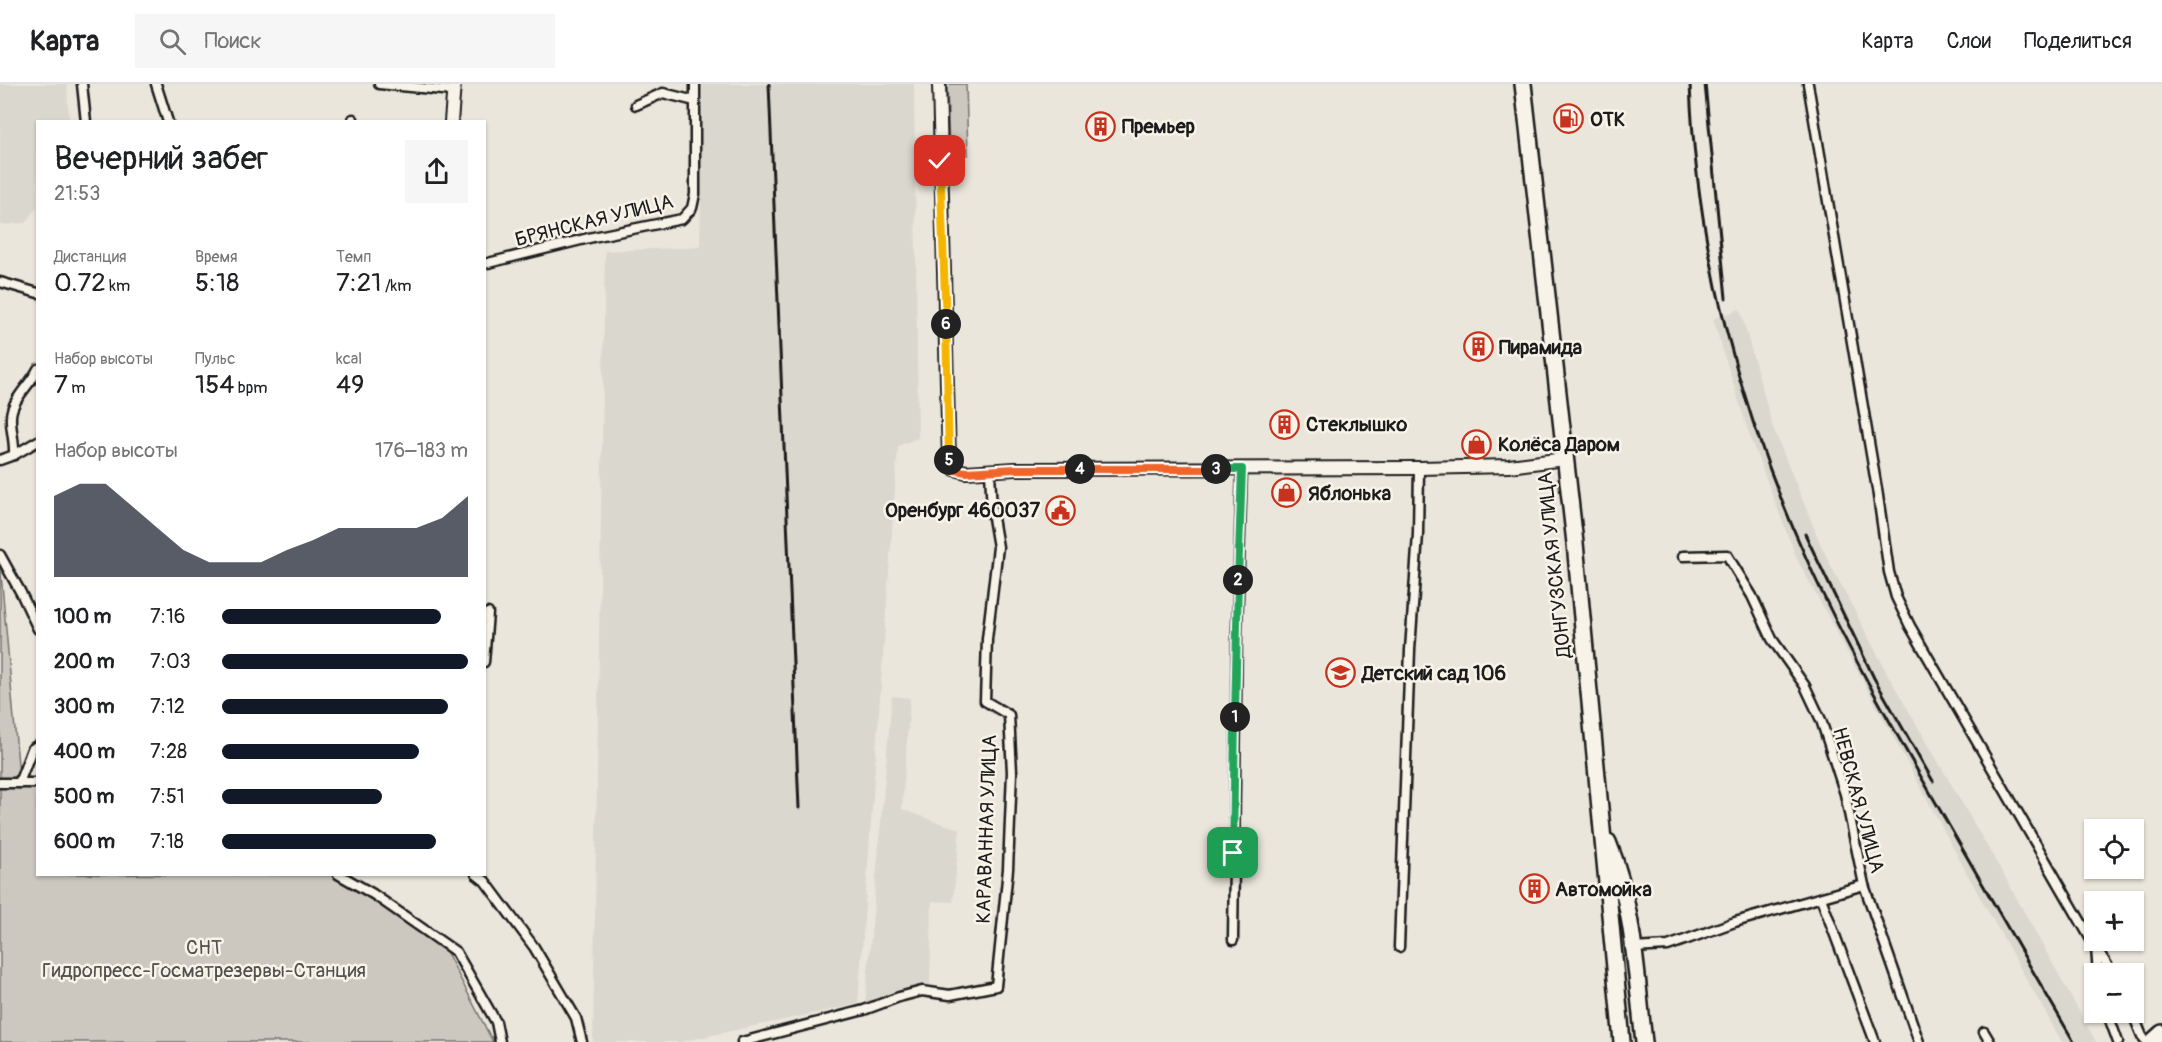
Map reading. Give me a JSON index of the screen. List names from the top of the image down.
{
  "streets": {
    "highway": ["ДОНГУЗСКАЯ УЛИЦА"],
    "street": ["БРЯНСКАЯ УЛИЦА", "НЕВСКАЯ УЛИЦА", "КАРАВАННАЯ УЛИЦА"]
  },
  "parks": ["СНТ Гидропресс-Госматрезервы-Станция"],
  "places": {
    "fuel station": ["ОТК"],
    "building": [
      "Премьер",
      "Пирамида",
      "Стеклышко",
      "Автомойка"
    ],
    "shop": ["Колёса Даром", "Яблонька"],
    "public building": ["Оренбург 460037"],
    "school or university": ["Детский сад 106"]
  },
  "page": {
    "header": "Карта",
    "search": "Поиск",
    "nav": ["Карта", "Слои", "Поделиться"],
    "heading": ["Вечерний забег", "21:53"],
    "stats": [
      ["Дистанция", "0.72 km"],
      ["Время", "5:18"],
      ["Темп", "7:21 /km"],
      ["Набор высоты", "7 m"],
      ["Пульс", "154 bpm"],
      ["kcal", "49"]
    ],
    "pins": [
      "6",
      "5",
      "3",
      "4",
      "2",
      "1"
    ],
    "chart": ["Набор высоты", "176–183 m"],
    "list": [
      {
        "name": "100 m",
        "note": "7:16"
      },
      {
        "name": "200 m",
        "note": "7:03"
      },
      {
        "name": "300 m",
        "note": "7:12"
      },
      {
        "name": "400 m",
        "note": "7:28"
      },
      {
        "name": "500 m",
        "note": "7:51"
      },
      {
        "name": "600 m",
        "note": "7:18"
      }
    ],
    "map_buttons": ["+", "−"]
  }
}
